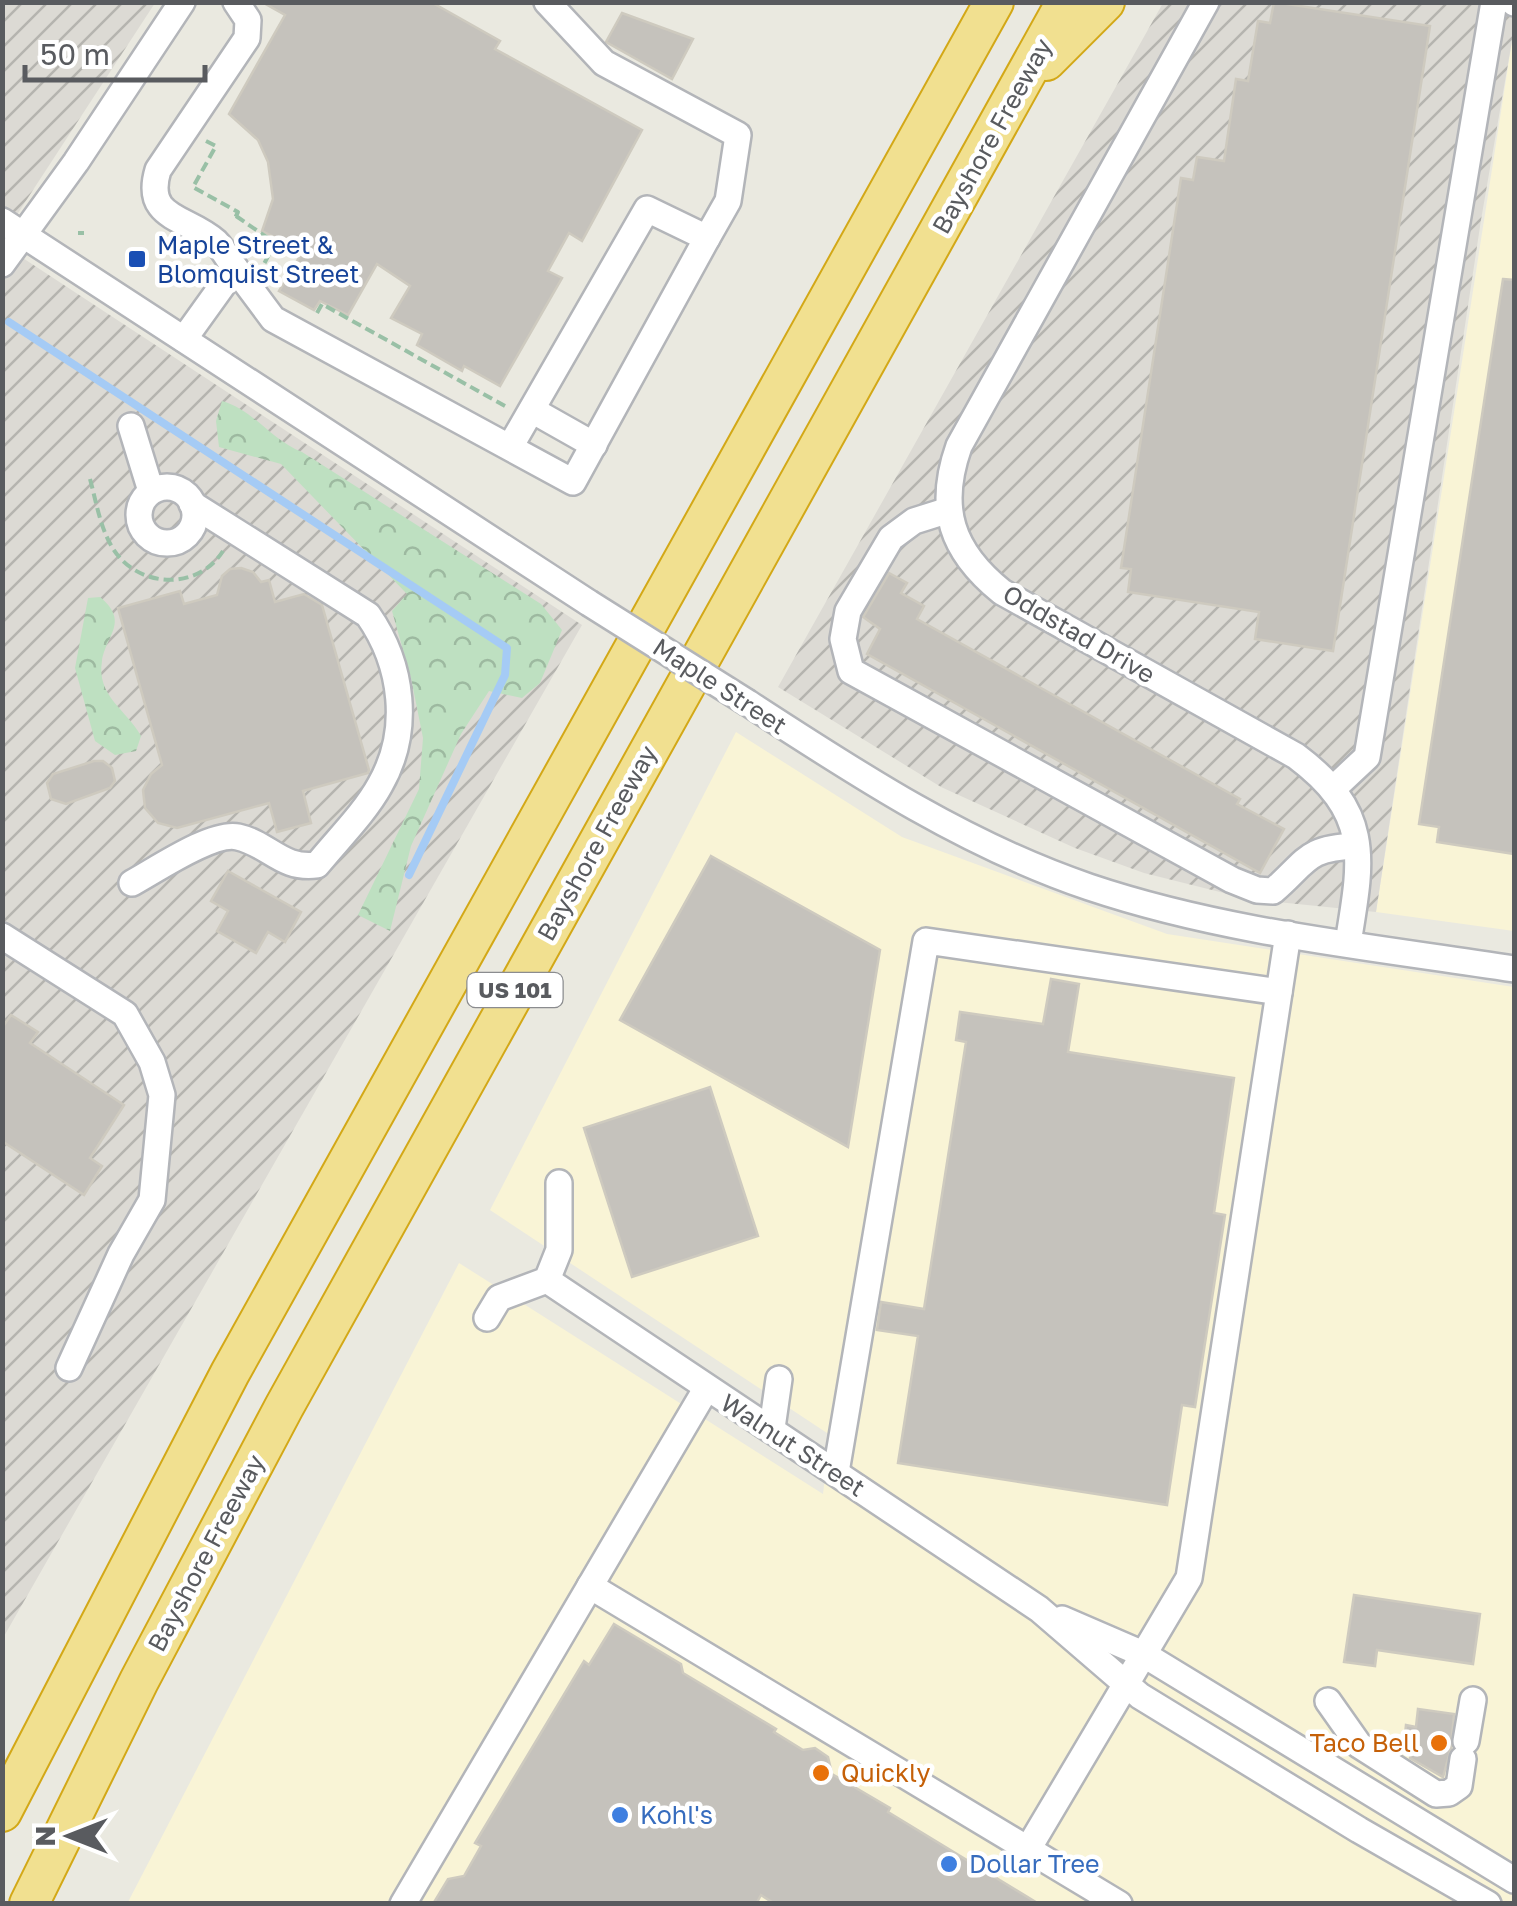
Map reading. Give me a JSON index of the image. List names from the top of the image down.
{
  "streets": {
    "highway": ["Bayshore Freeway", "US 101"],
    "street": ["Oddstad Drive", "Maple Street", "Walnut Street"]
  },
  "crossings": [
    ["Oddstad Drive", "Maple Street"]
  ],
  "places": {
    "transit": ["Maple Street & Blomquist Street"],
    "other": [
      "Taco Bell",
      "Quickly",
      "Kohl's",
      "Dollar Tree"
    ]
  },
  "scale_bar": "50 m",
  "north": "left"
}
